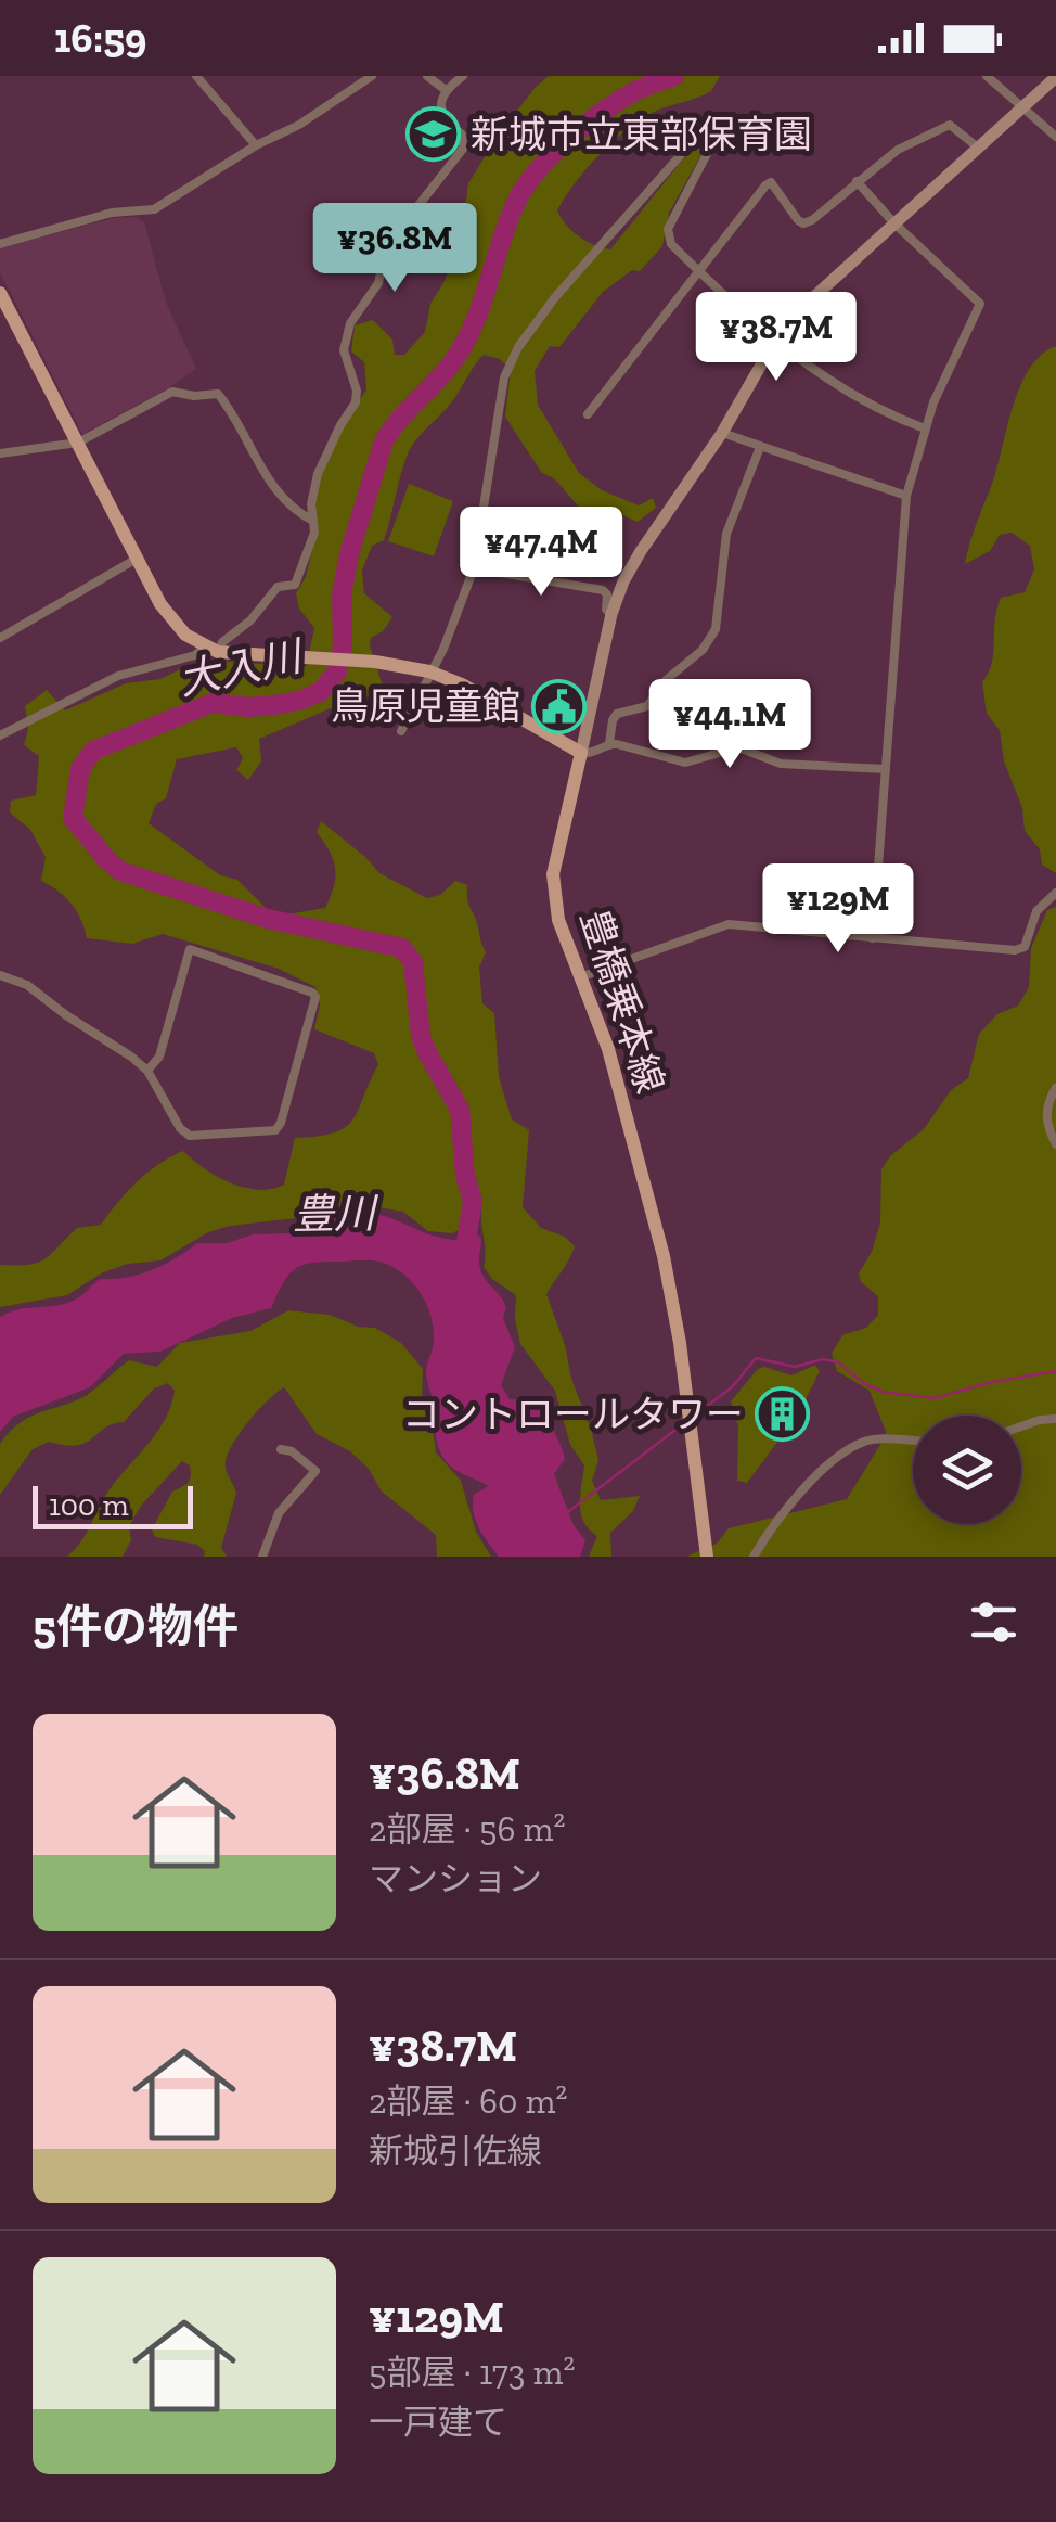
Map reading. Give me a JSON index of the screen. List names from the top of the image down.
{
  "streets": {
    "main road": ["豊橋乗本線"]
  },
  "water": ["大入川", "豊川"],
  "places": {
    "school or university": ["新城市立東部保育園"],
    "public building": ["鳥原児童館"],
    "building": ["コントロールタワー"]
  },
  "scale_bar": "100 m",
  "page": {
    "status": "16:59",
    "price": [
      "¥36.8M",
      "¥38.7M",
      "¥47.4M",
      "¥44.1M",
      "¥129M"
    ],
    "scale": "100 m",
    "heading": "5件の物件",
    "list": [
      {
        "name": "¥36.8M",
        "note": "2部屋 · 56 m² · マンション"
      },
      {
        "name": "¥38.7M",
        "note": "2部屋 · 60 m² · 新城引佐線"
      },
      {
        "name": "¥129M",
        "note": "5部屋 · 173 m² · 一戸建て"
      }
    ]
  }
}
